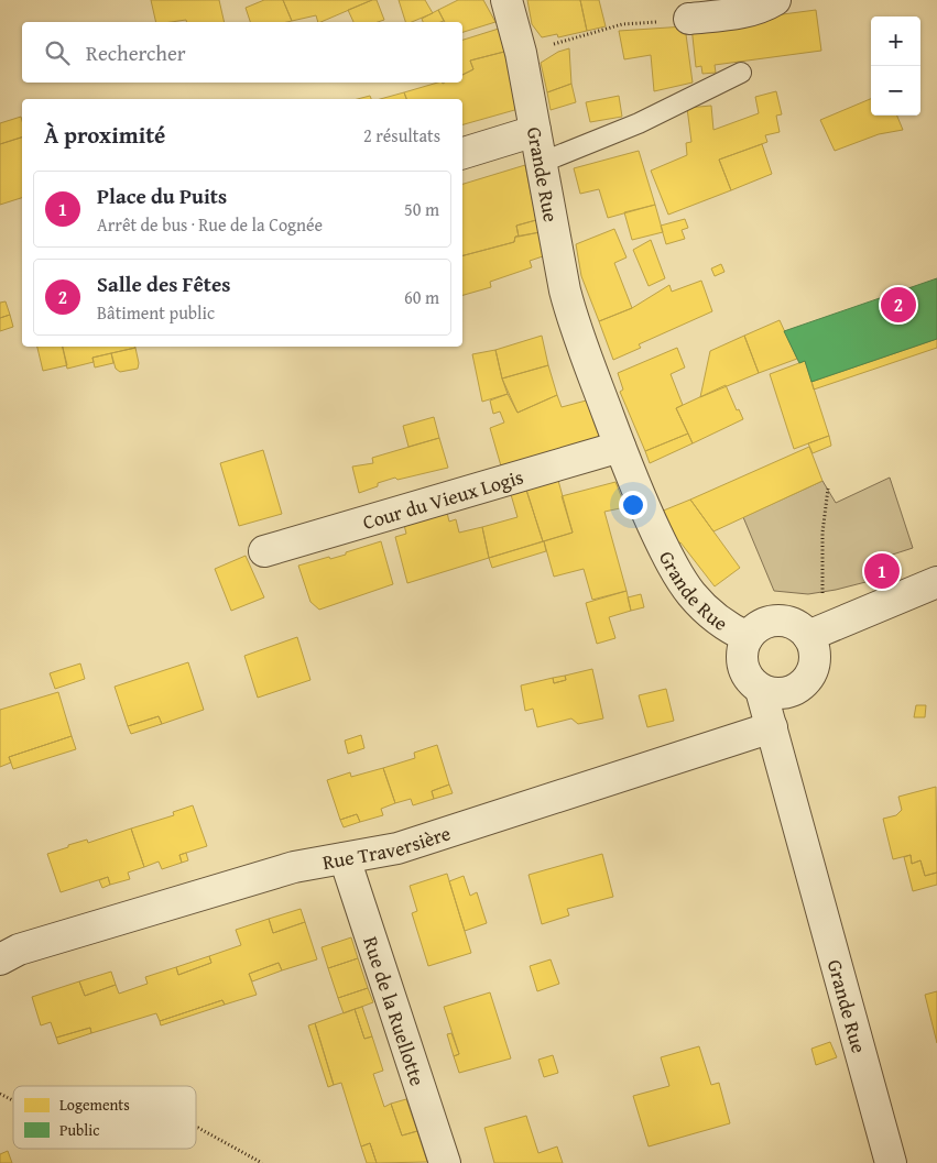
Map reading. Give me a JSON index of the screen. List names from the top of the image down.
{
  "streets": {
    "street": [
      "Grande Rue",
      "Cour du Vieux Logis",
      "Rue Traversière",
      "Rue de la Ruellotte"
    ]
  },
  "crossings": [
    ["Grande Rue", "Cour du Vieux Logis"],
    ["Grande Rue", "Rue Traversière"],
    ["Rue Traversière", "Rue de la Ruellotte"]
  ],
  "legend": ["Logements", "Public"],
  "page": {
    "map_buttons": ["+", "−"],
    "search": "Rechercher",
    "heading": ["À proximité", "2 résultats"],
    "list": [
      {
        "mark": "1",
        "name": "Place du Puits",
        "note": "Arrêt de bus · Rue de la Cognée",
        "value": "50 m"
      },
      {
        "mark": "2",
        "name": "Salle des Fêtes",
        "note": "Bâtiment public",
        "value": "60 m"
      }
    ],
    "pins": ["2", "1"]
  }
}
